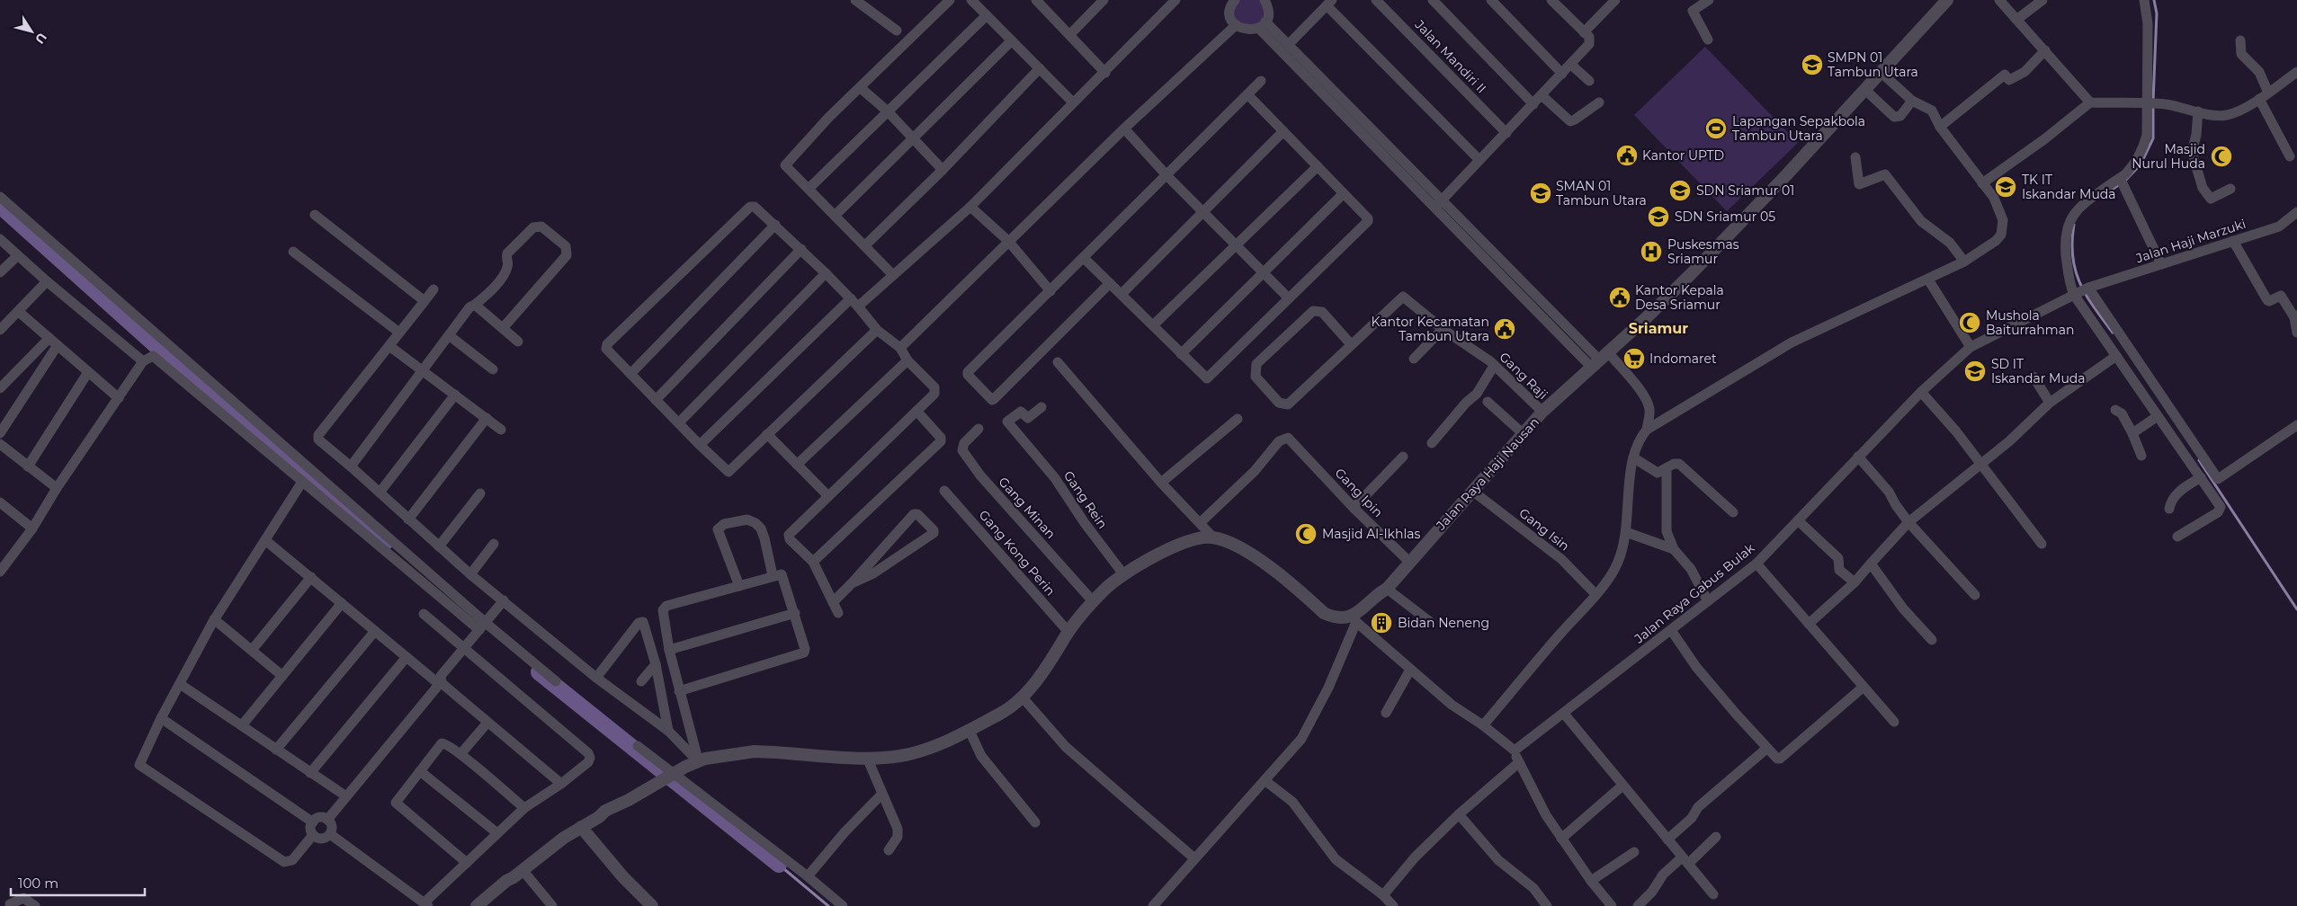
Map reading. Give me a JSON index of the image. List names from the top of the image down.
{
  "streets": {
    "street": [
      "Jalan Mandiri II",
      "Jalan Haji Marzuki",
      "Gang Raji",
      "Jalan Raya Haji Nausan",
      "Gang Ipin",
      "Gang Rein",
      "Gang Minan",
      "Gang Isin",
      "Gang Kong Perin",
      "Jalan Raya Gabus Bulak"
    ]
  },
  "crossings": [
    ["Jalan Haji Marzuki", "Jalan Raya Gabus Bulak"],
    ["Gang Raji", "Jalan Raya Haji Nausan"],
    ["Jalan Raya Haji Nausan", "Gang Ipin"],
    ["Jalan Raya Haji Nausan", "Gang Isin"]
  ],
  "districts": ["Sriamur"],
  "places": {
    "school or university": [
      "SMPN 01 Tambun Utara",
      "TK IT Iskandar Muda",
      "SDN Sriamur 01",
      "SMAN 01 Tambun Utara",
      "SDN Sriamur 05",
      "SD IT Iskandar Muda"
    ],
    "sports": ["Lapangan Sepakbola Tambun Utara"],
    "public building": ["Kantor UPTD", "Kantor Kepala Desa Sriamur", "Kantor Kecamatan Tambun Utara"],
    "mosque": ["Masjid Nurul Huda", "Mushola Baiturrahman", "Masjid Al-Ikhlas"],
    "hospital": ["Puskesmas Sriamur"],
    "supermarket": ["Indomaret"],
    "building": ["Bidan Neneng"]
  },
  "scale_bar": "100 m",
  "north": "bottom right"
}
